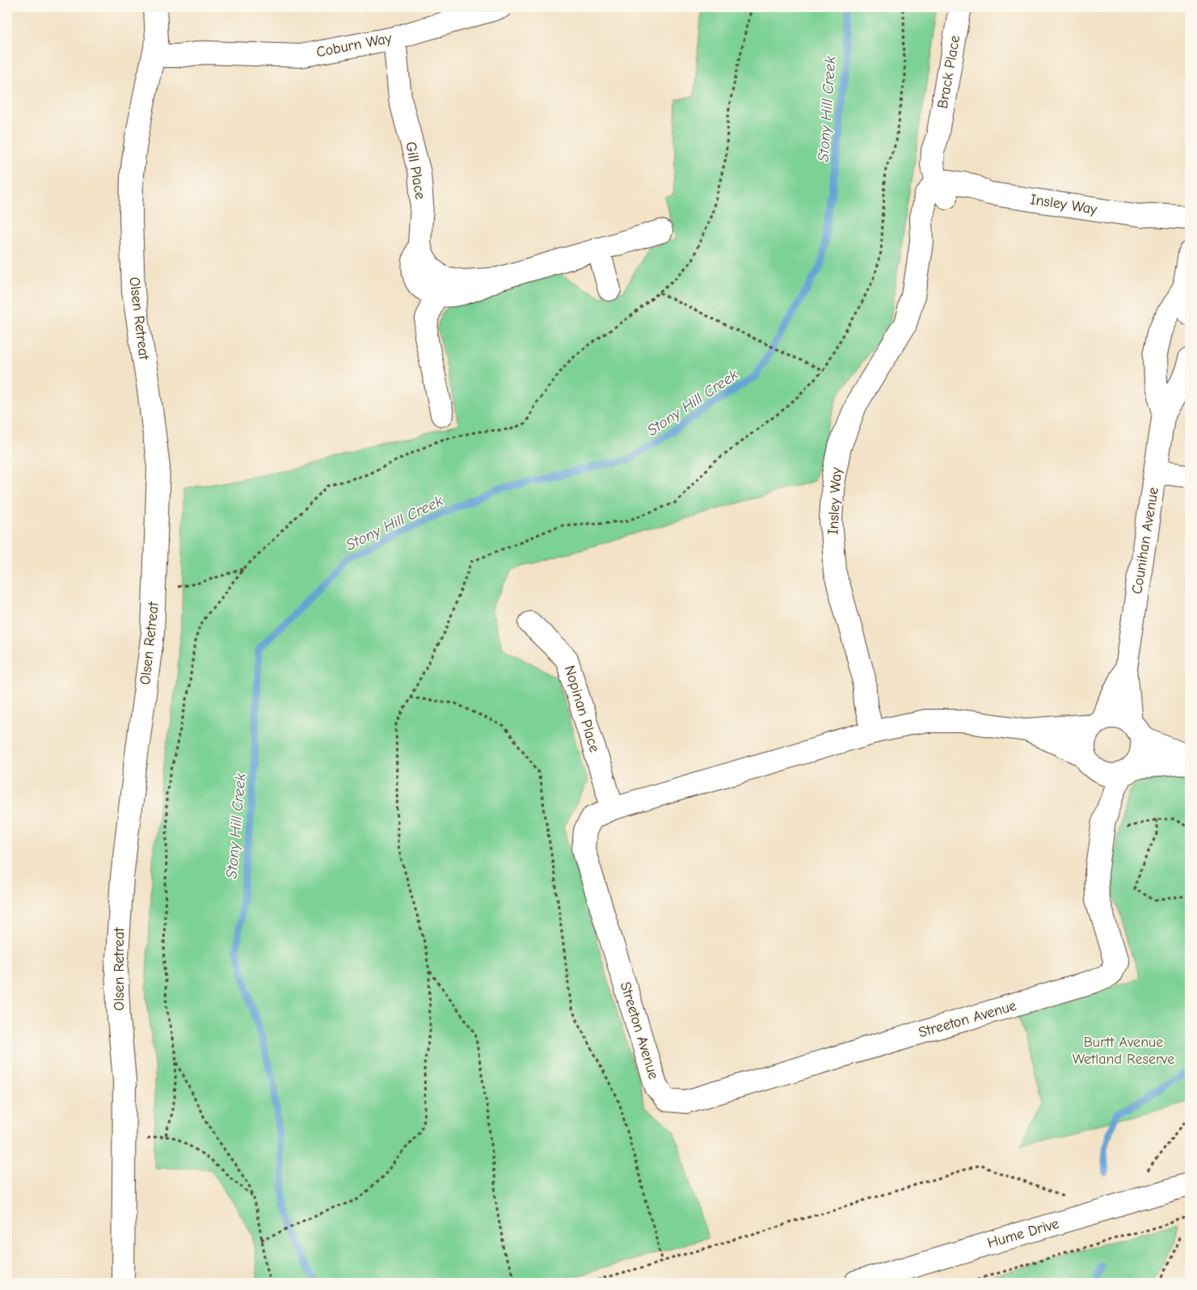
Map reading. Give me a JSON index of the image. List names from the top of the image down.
{
  "streets": {
    "street": [
      "Coburn Way",
      "Brack Place",
      "Gill Place",
      "Insley Way",
      "Olsen Retreat",
      "Counihan Avenue",
      "Nopinan Place",
      "Streeton Avenue",
      "Hume Drive"
    ]
  },
  "crossings": [
    ["Coburn Way", "Gill Place"],
    ["Coburn Way", "Olsen Retreat"],
    ["Brack Place", "Insley Way"],
    ["Insley Way", "Streeton Avenue"],
    ["Counihan Avenue", "Streeton Avenue"],
    ["Nopinan Place", "Streeton Avenue"]
  ],
  "water": ["Stony Hill Creek"],
  "parks": ["Burtt Avenue Wetland Reserve"]
}
